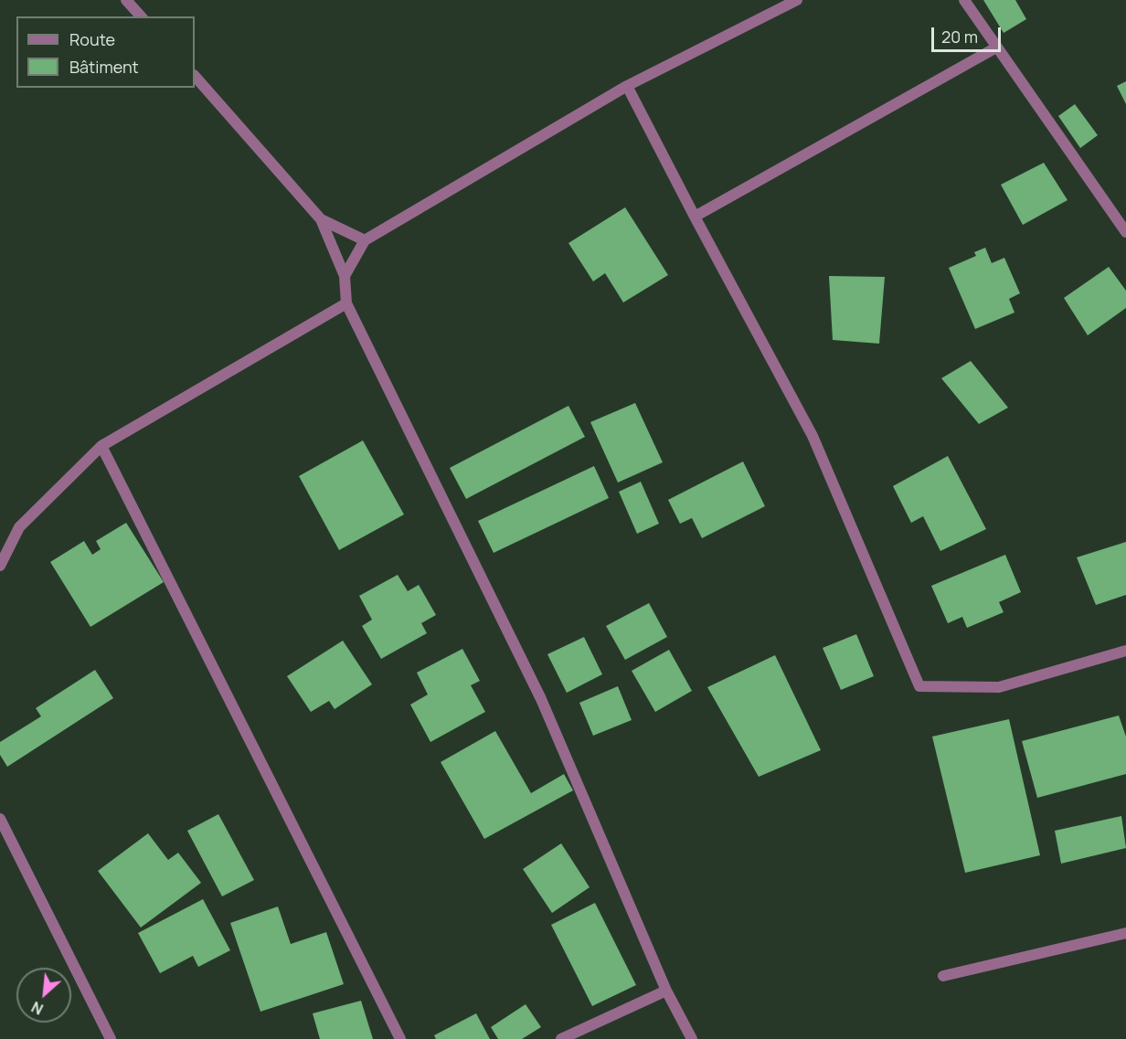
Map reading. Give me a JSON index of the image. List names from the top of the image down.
{
  "legend": ["Route", "Bâtiment"],
  "scale_bar": "20 m",
  "north": "bottom left"
}
